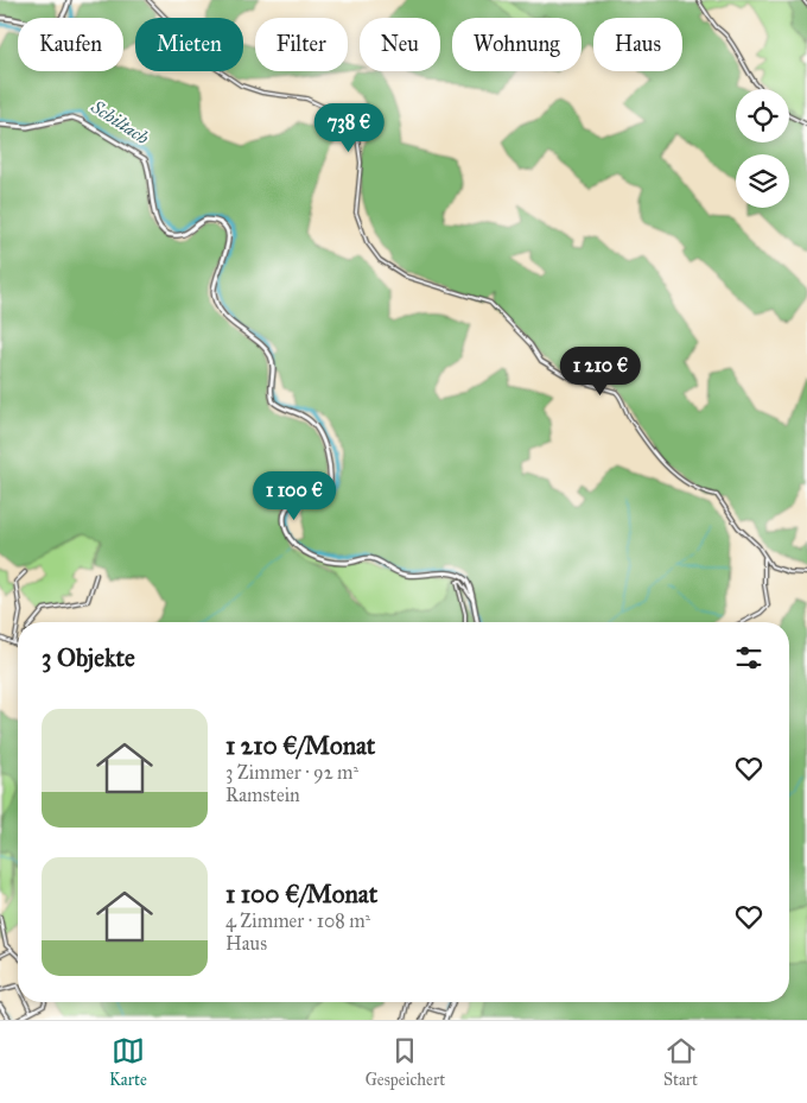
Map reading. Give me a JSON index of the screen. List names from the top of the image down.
{
  "water": ["Schiltach"],
  "page": {
    "chip": [
      "Kaufen",
      "Mieten",
      "Filter",
      "Neu",
      "Wohnung",
      "Haus"
    ],
    "price": ["738 €", "1 210 €", "1 100 €"],
    "heading": "3 Objekte",
    "list": [
      {
        "name": "1 210 €/Monat",
        "note": "3 Zimmer · 92 m² · Ramstein"
      },
      {
        "name": "1 100 €/Monat",
        "note": "4 Zimmer · 108 m² · Haus"
      }
    ],
    "tabs": ["Karte", "Gespeichert", "Start"]
  }
}
